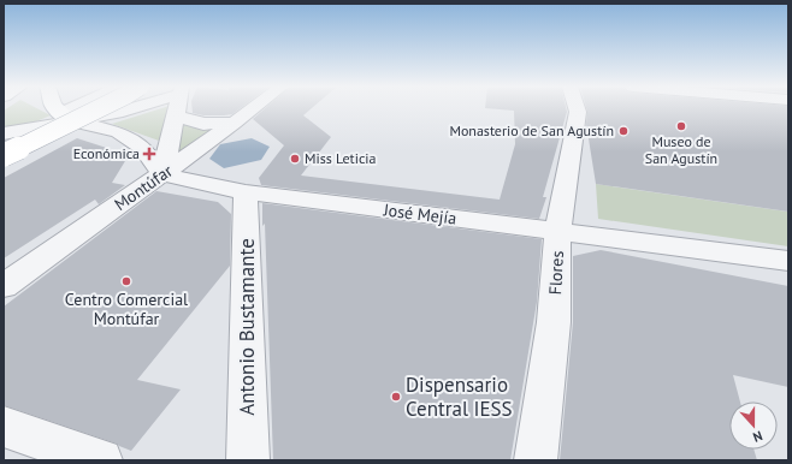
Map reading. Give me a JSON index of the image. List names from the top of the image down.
{
  "streets": {
    "street": [
      "Montúfar",
      "José Mejía",
      "Flores",
      "Antonio Bustamante"
    ]
  },
  "crossings": [
    ["Montúfar", "José Mejía"],
    ["José Mejía", "Flores"],
    ["José Mejía", "Antonio Bustamante"]
  ],
  "places": {
    "other": [
      "Museo de San Agustín",
      "Monasterio de San Agustín",
      "Miss Leticia",
      "Centro Comercial Montúfar",
      "Dispensario Central IESS"
    ],
    "health": ["Económica"]
  },
  "north": "bottom"
}
